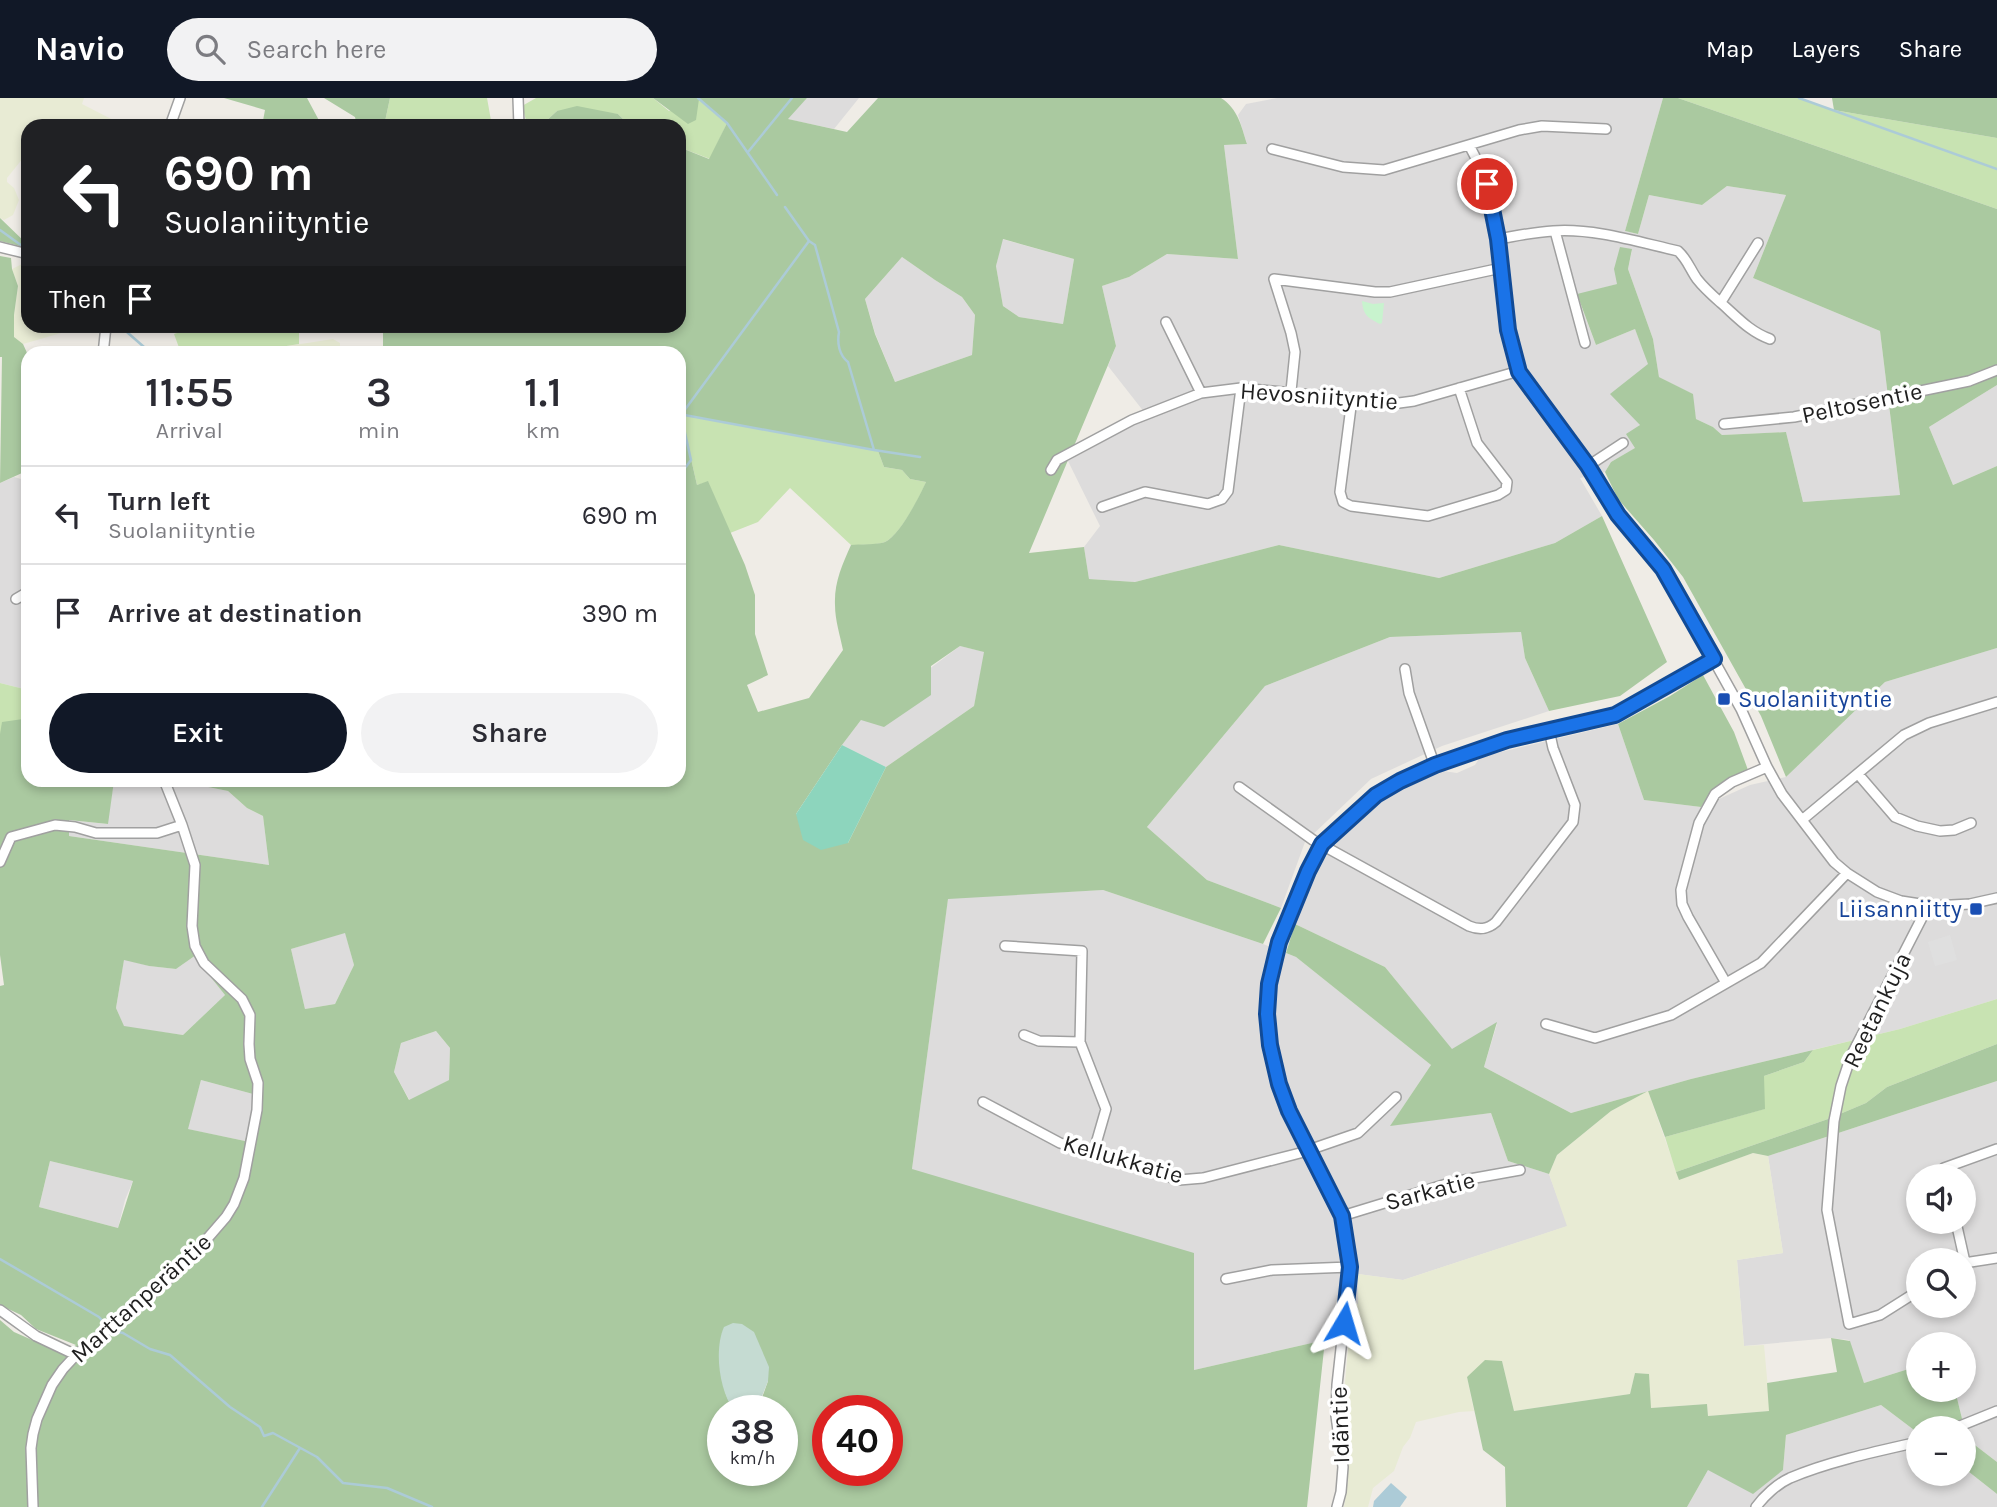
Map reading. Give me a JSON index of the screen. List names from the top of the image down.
{
  "streets": {
    "street": [
      "Hevosniityntie",
      "Peltosentie",
      "Reetankuja",
      "Kellukkatie",
      "Sarkatie",
      "Marttanperäntie",
      "Idäntie"
    ]
  },
  "crossings": [
    ["Kellukkatie", "Idäntie"],
    ["Sarkatie", "Idäntie"]
  ],
  "places": {
    "transit": ["Suolaniityntie", "Liisanniitty"]
  },
  "page": {
    "header": "Navio",
    "search": "Search here",
    "nav": ["Map", "Layers", "Share"],
    "turn": ["690 m", "Suolaniityntie"],
    "then": "Then",
    "eta": [
      "11:55",
      "Arrival",
      "3",
      "min",
      "1.1",
      "km"
    ],
    "list": [
      {
        "name": "Turn left",
        "note": "Suolaniityntie",
        "value": "690 m"
      },
      {
        "name": "Arrive at destination",
        "value": "390 m"
      }
    ],
    "buttons": ["Exit", "Share"],
    "map_buttons": ["+", "−"],
    "speed": "38 km/h",
    "limit": "40"
  }
}
